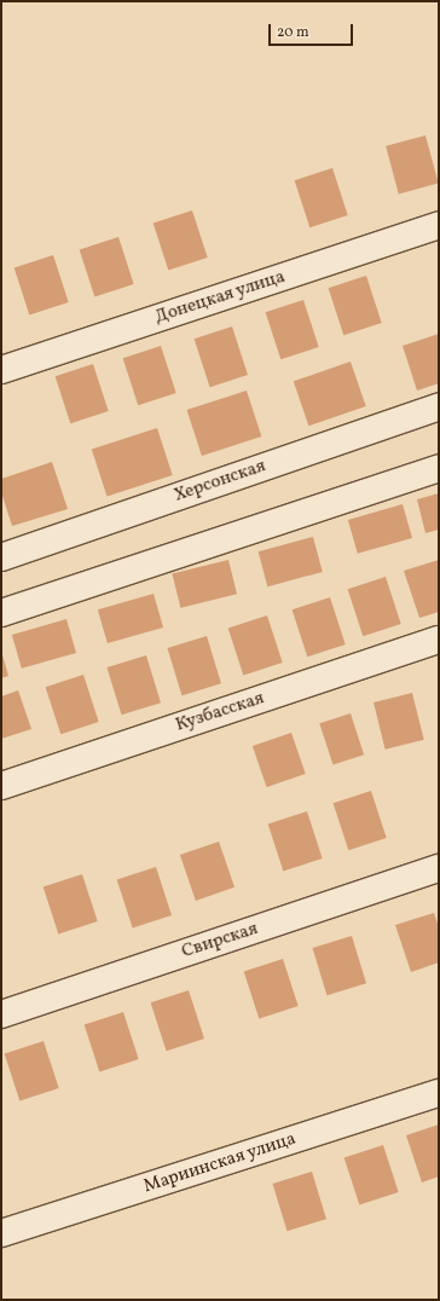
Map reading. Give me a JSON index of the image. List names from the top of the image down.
{
  "streets": {
    "street": [
      "Донецкая улица",
      "Херсонская",
      "Кузбасская",
      "Свирская",
      "Мариинская улица"
    ]
  },
  "scale_bar": "20 m"
}
